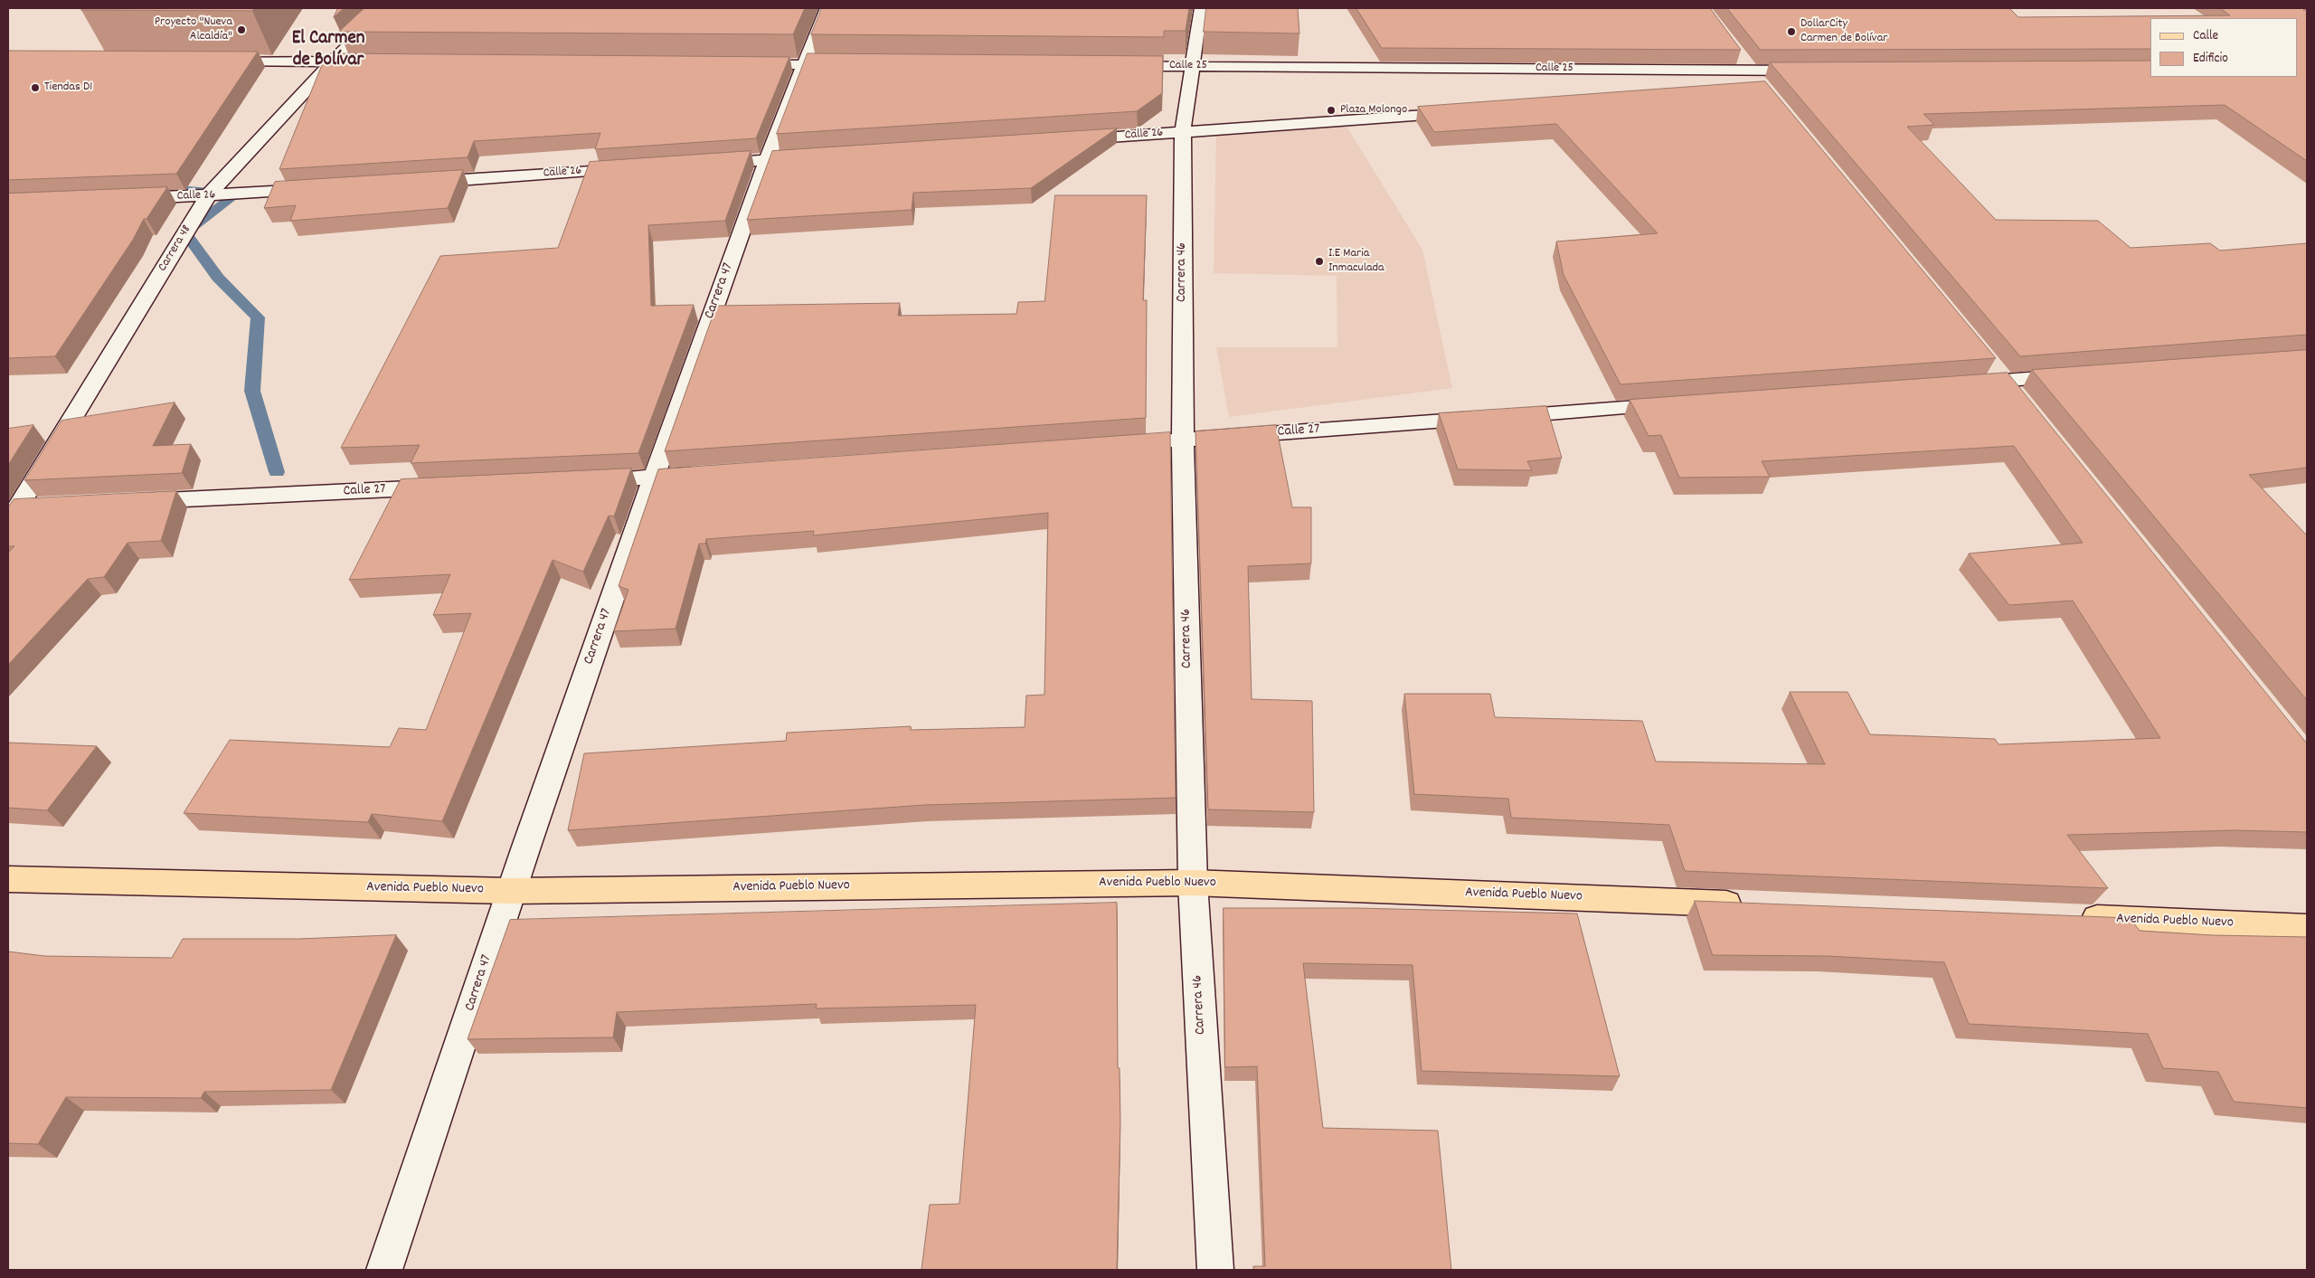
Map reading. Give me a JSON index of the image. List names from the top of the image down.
{
  "streets": {
    "main road": ["Avenida Pueblo Nuevo"],
    "street": [
      "Calle 25",
      "Calle 26",
      "Carrera 48",
      "Carrera 46",
      "Carrera 47",
      "Calle 27"
    ]
  },
  "crossings": [
    ["Calle 25", "Carrera 46"],
    ["Calle 26", "Carrera 48"],
    ["Calle 26", "Carrera 46"],
    ["Carrera 46", "Calle 27"],
    ["Carrera 46", "Avenida Pueblo Nuevo"],
    ["Carrera 47", "Avenida Pueblo Nuevo"]
  ],
  "districts": ["El Carmen de Bolívar"],
  "places": [
    "Proyecto \"Nueva Alcaldía\"",
    "DollarCity Carmen de Bolívar",
    "Tiendas D1",
    "Plaza Molongo",
    "I.E Maria Inmaculada"
  ],
  "legend": ["Calle", "Edificio"]
}
